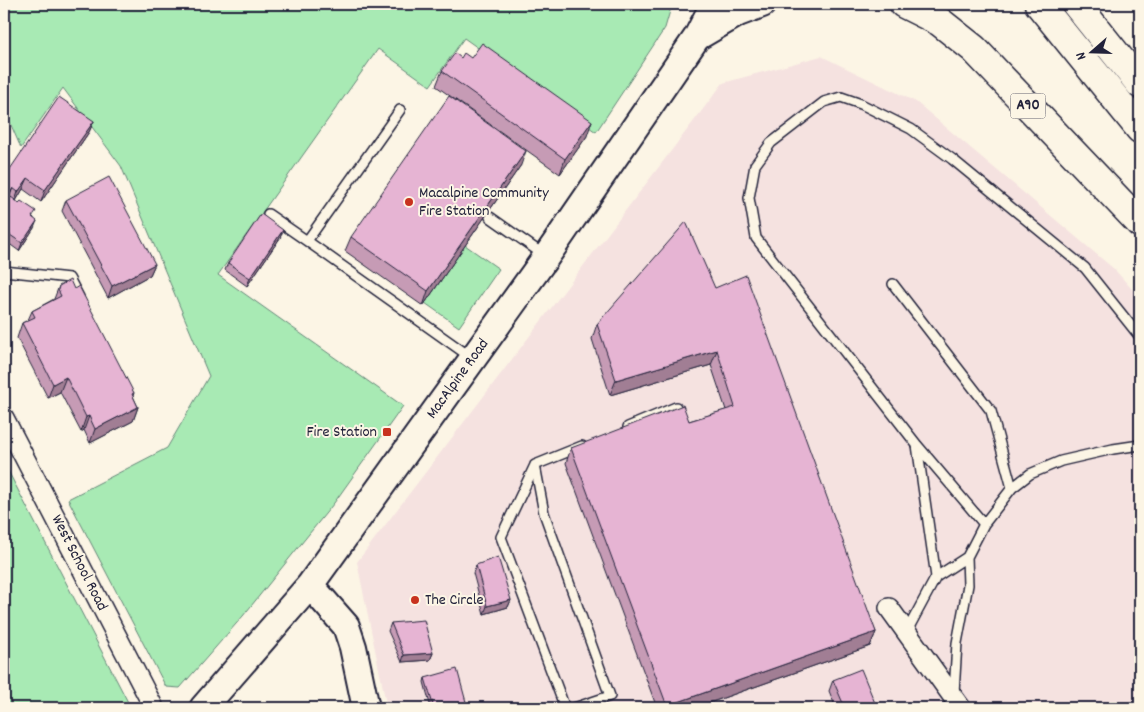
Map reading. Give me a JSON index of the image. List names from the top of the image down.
{
  "streets": {
    "highway": ["A90"],
    "street": ["MacAlpine Road", "West School Road"]
  },
  "places": {
    "other": ["Macalpine Community Fire Station", "The Circle"],
    "transit": ["Fire Station"]
  },
  "north": "left"
}
